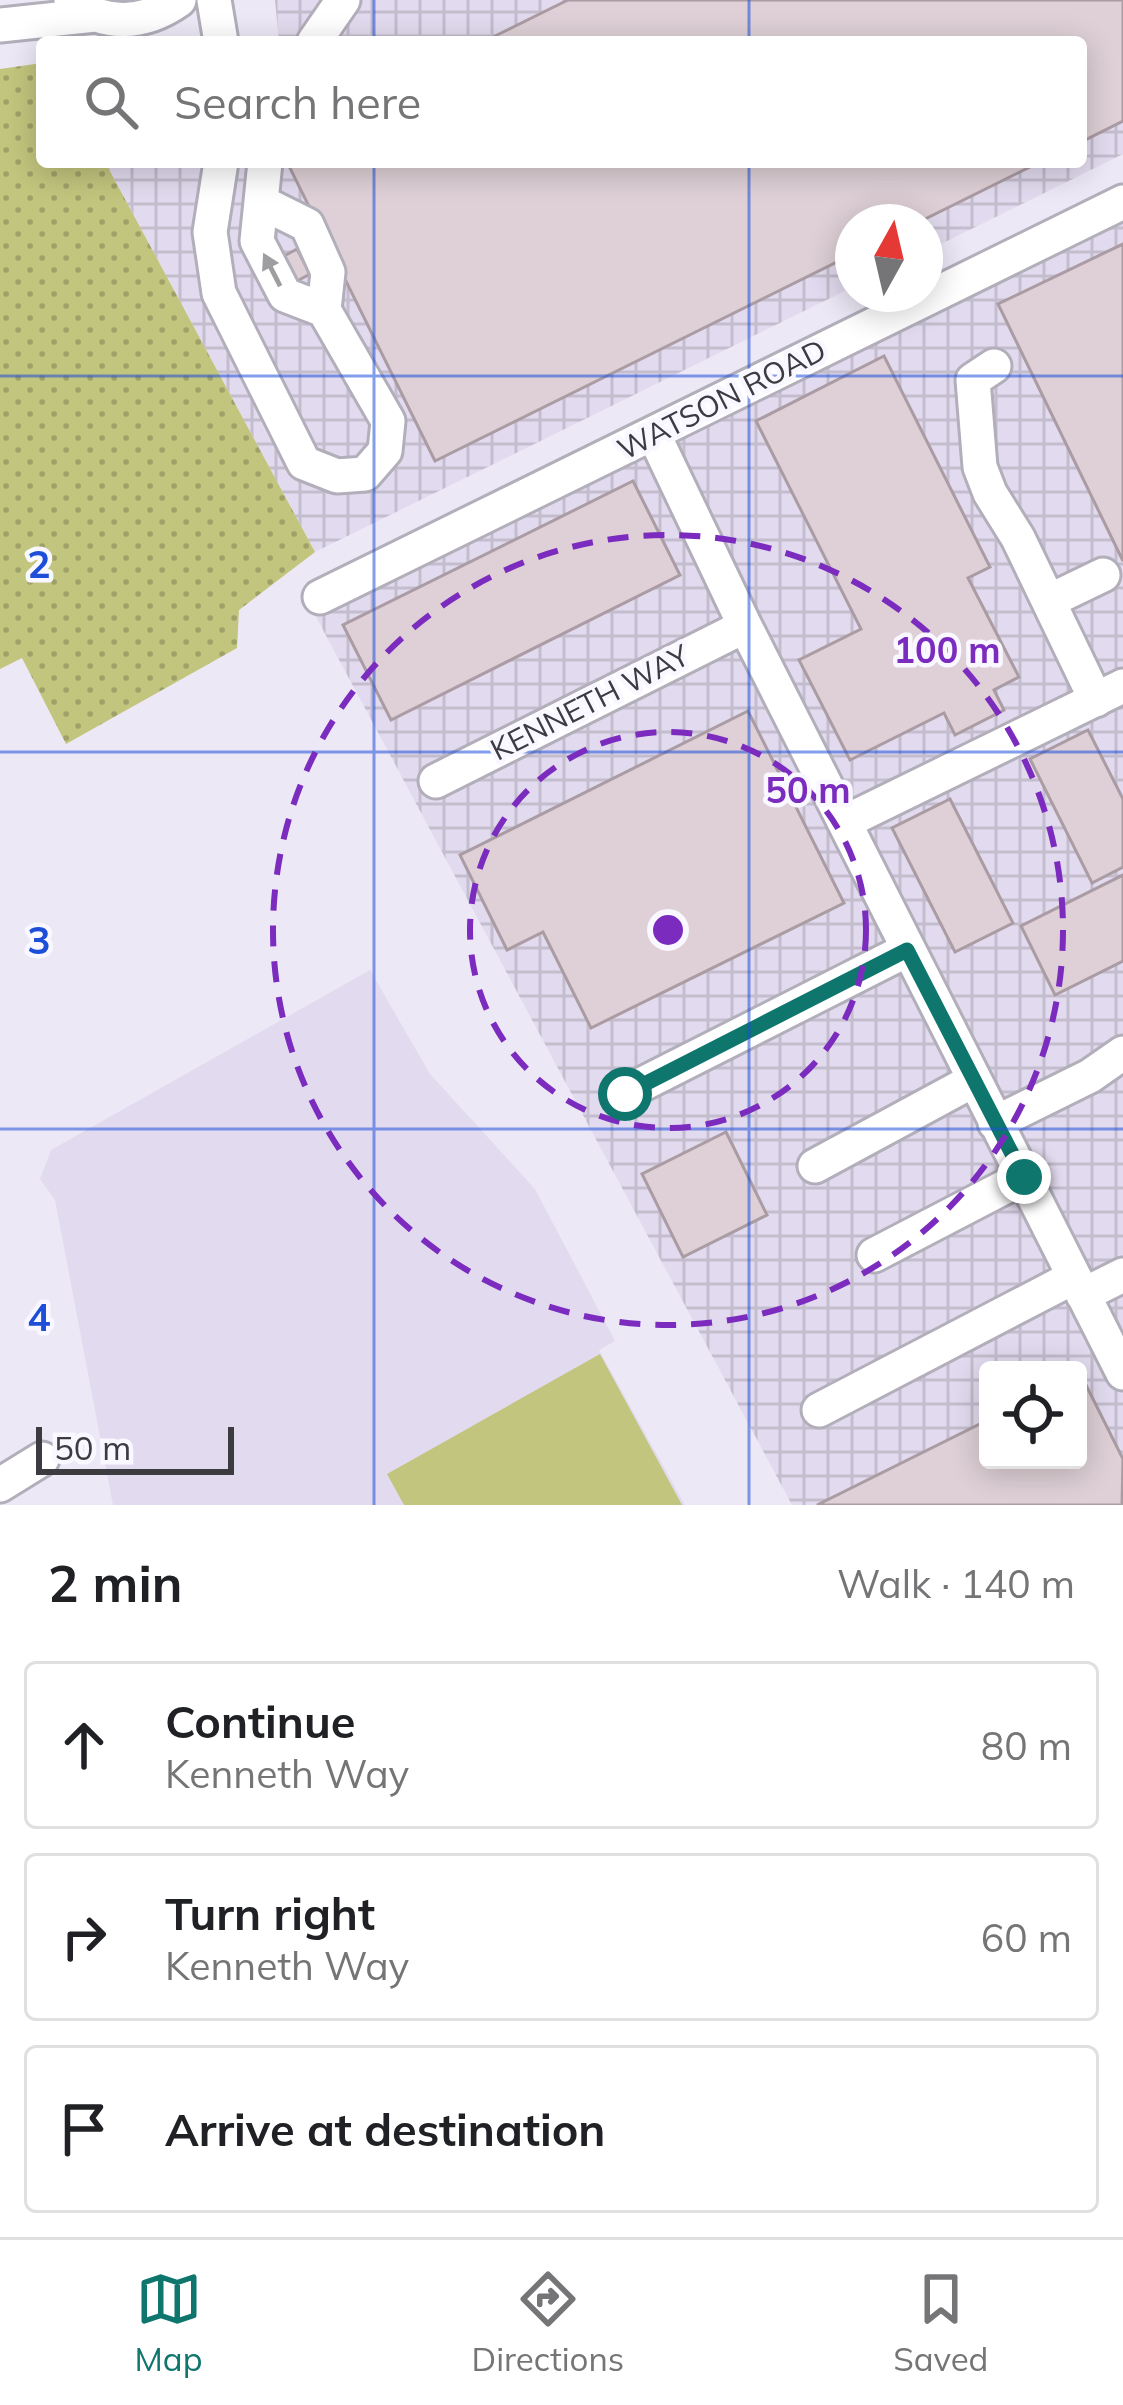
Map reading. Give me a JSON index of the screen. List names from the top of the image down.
{
  "streets": {
    "street": ["WATSON ROAD", "KENNETH WAY"]
  },
  "scale_bar": "50 m",
  "north": "top",
  "page": {
    "search": "Search here",
    "scale": "50 m",
    "heading": ["2 min", "Walk · 140 m"],
    "list": [
      ["Continue", "Kenneth Way", "80 m"],
      ["Turn right", "Kenneth Way", "60 m"],
      "Arrive at destination"
    ],
    "nav": ["Map", "Directions", "Saved"]
  },
  "grid": {
    "rows": ["2", "3", "4"]
  },
  "rings": ["100 m", "50 m"]
}
